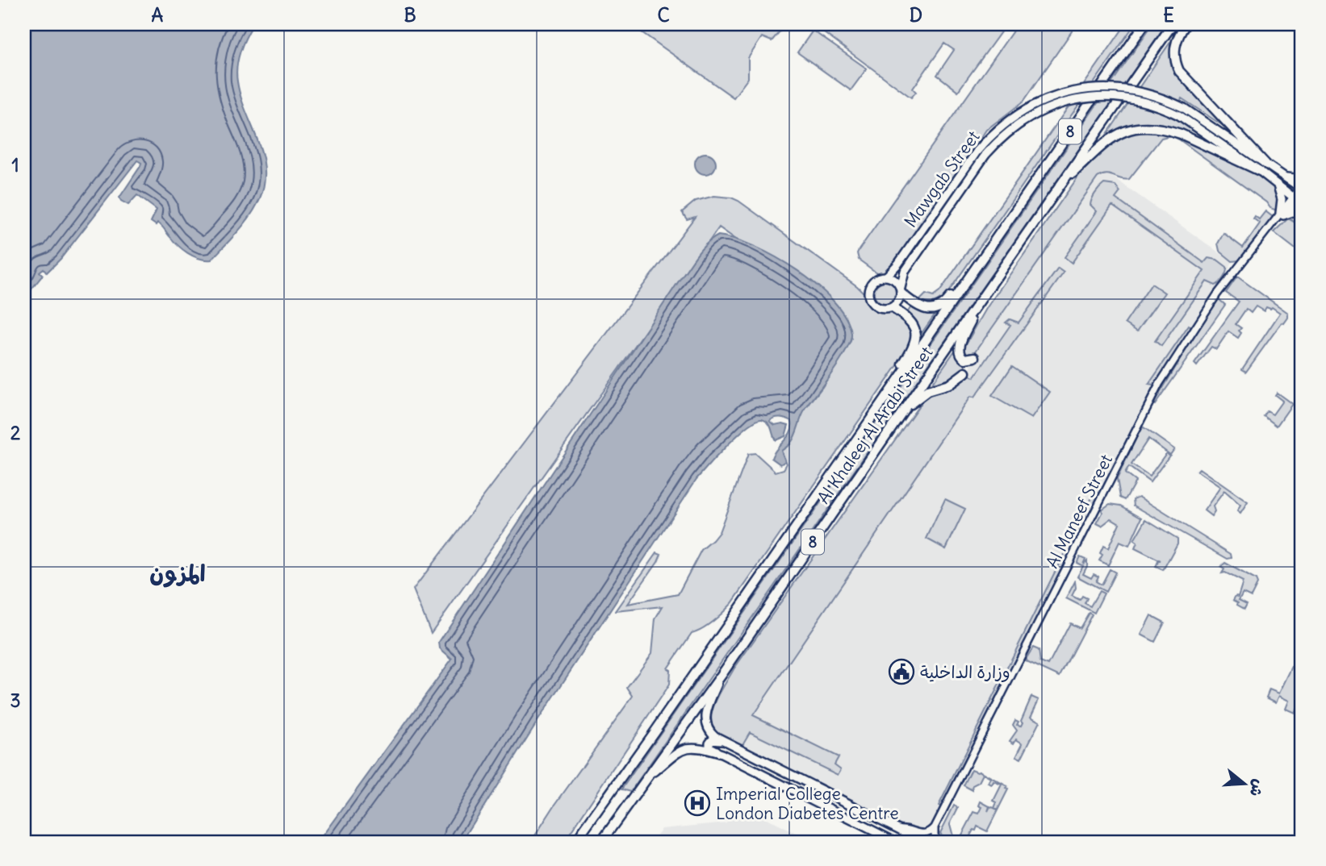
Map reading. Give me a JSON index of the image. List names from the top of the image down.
{
  "streets": {
    "highway": ["8", "Al Khaleej Al Arabi Street"],
    "main road": ["Mawgab Street"],
    "street": ["Al Maneef Street"]
  },
  "crossings": [
    ["Mawgab Street", "Al Maneef Street"]
  ],
  "districts": ["المزون"],
  "places": {
    "public building": ["وزارة الداخلية"],
    "hospital": ["Imperial College London Diabetes Centre"]
  },
  "north": "right",
  "grid": {
    "columns": [
      "A",
      "B",
      "C",
      "D",
      "E"
    ],
    "rows": ["1", "2", "3"]
  }
}
